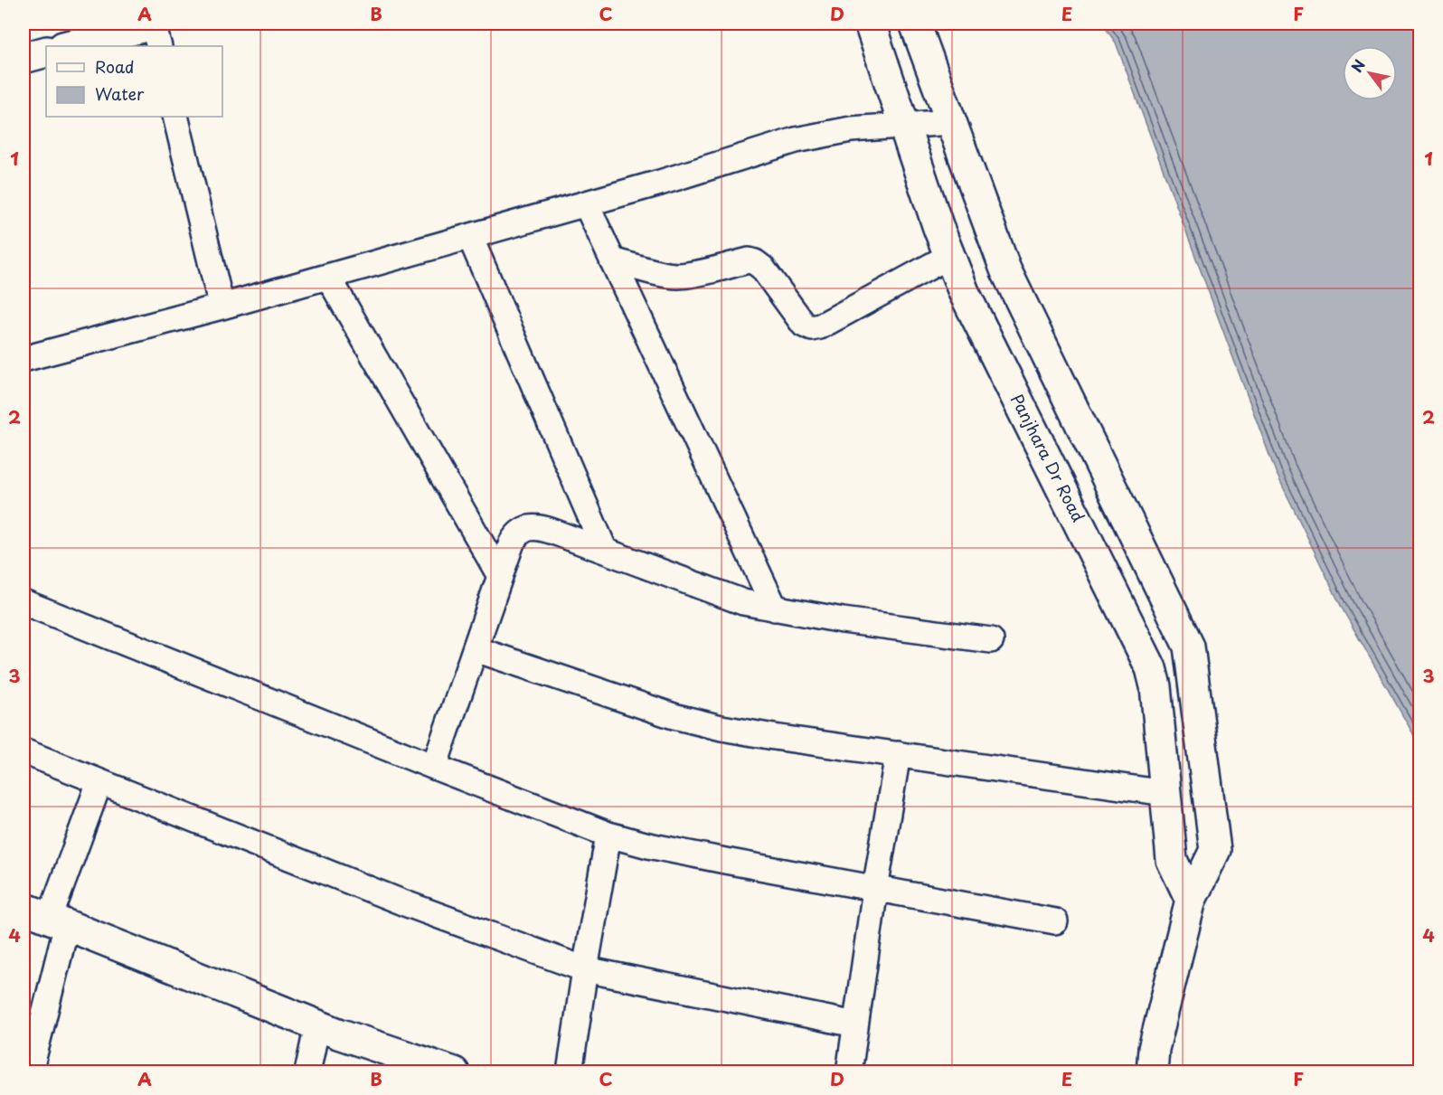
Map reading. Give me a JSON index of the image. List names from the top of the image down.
{
  "streets": {
    "street": ["Panjhara Dr Road"]
  },
  "legend": ["Road", "Water"],
  "north": "top left",
  "grid": {
    "columns": [
      "A",
      "B",
      "C",
      "D",
      "E",
      "F"
    ],
    "rows": [
      "1",
      "2",
      "3",
      "4"
    ]
  }
}
